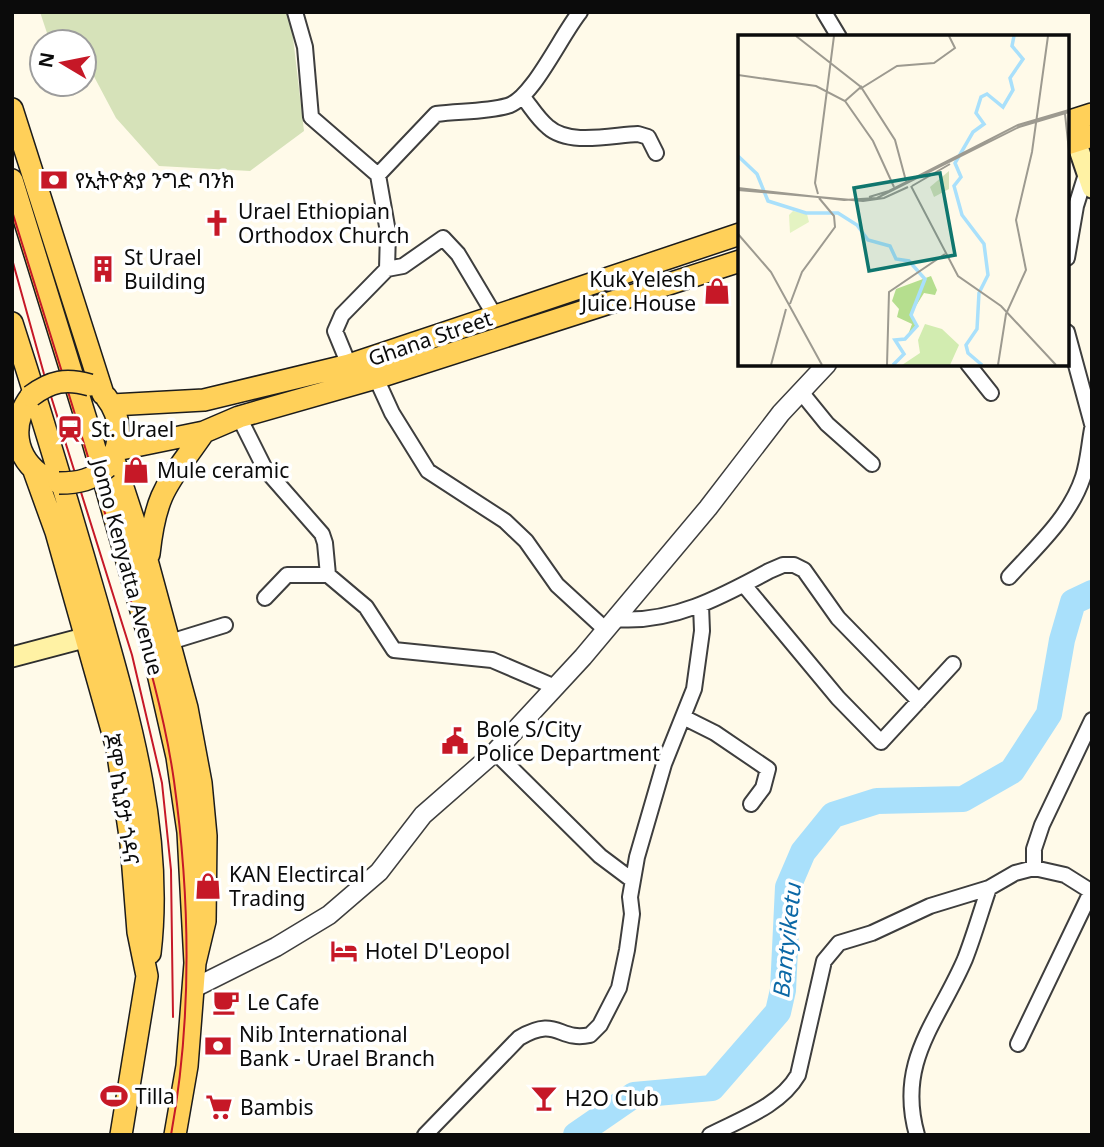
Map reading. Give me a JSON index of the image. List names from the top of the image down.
{
  "streets": {
    "main road": ["Ghana Street", "Jomo Kenyatta Avenue", "ጆሞ ኬኒያታ ጎዳና"]
  },
  "crossings": [
    ["Ghana Street", "ጆሞ ኬኒያታ ጎዳና"]
  ],
  "water": ["Bantyiketu"],
  "places": {
    "bank": ["የኢትዮጵያ ንግድ ባንክ", "Nib International Bank - Urael Branch"],
    "church": ["Urael Ethiopian Orthodox Church"],
    "building": ["St Urael Building"],
    "shop": ["Kuk Yelesh Juice House", "Mule ceramic", "KAN Electircal Trading"],
    "station": ["St. Urael"],
    "public building": ["Bole S/City Police Department"],
    "hotel": ["Hotel D'Leopol"],
    "cafe": ["Le Cafe"],
    "sports": ["Tilla"],
    "bar": ["H2O Club"],
    "supermarket": ["Bambis"]
  },
  "north": "left"
}
